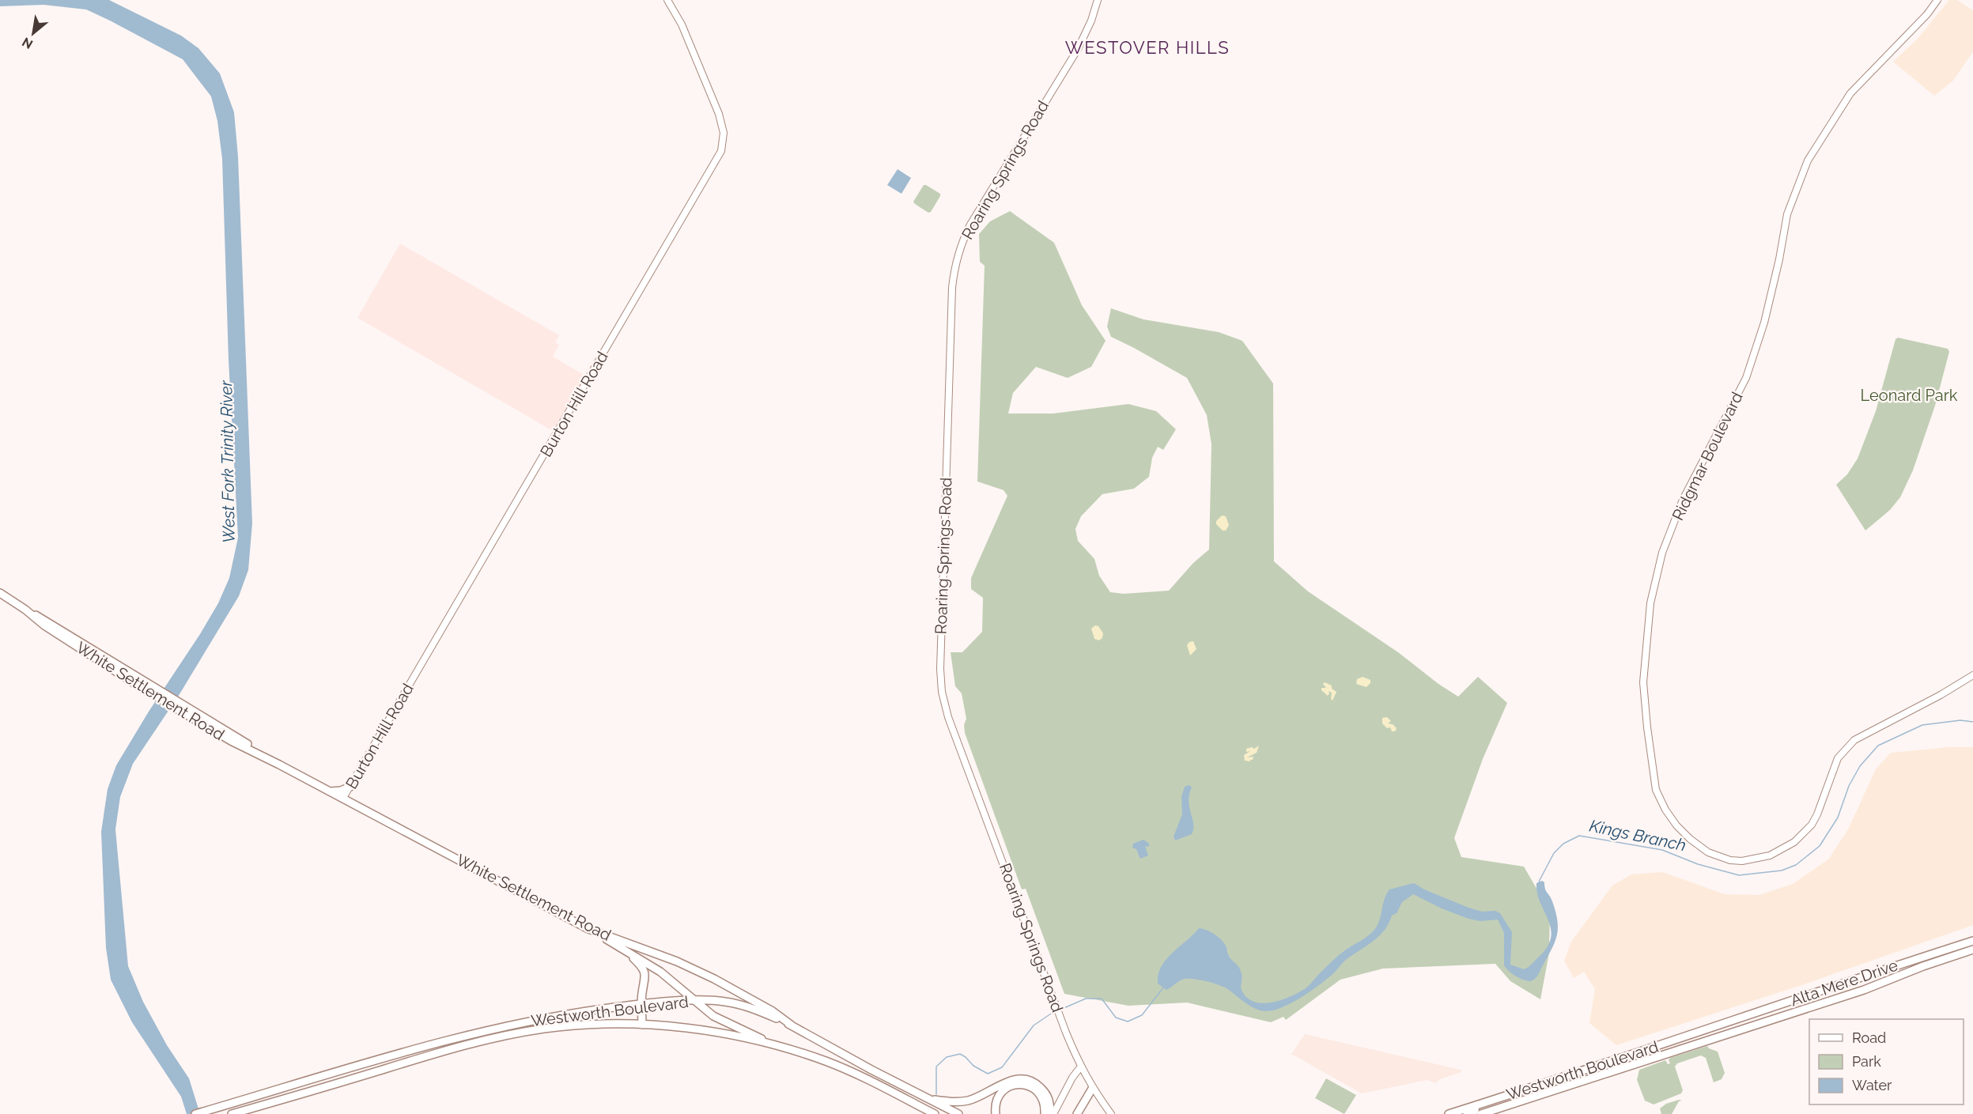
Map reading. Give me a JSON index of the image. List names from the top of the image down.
{
  "streets": {
    "main road": ["White Settlement Road", "Alta Mere Drive", "Westworth Boulevard"],
    "street": ["Roaring Springs Road", "Burton Hill Road", "Ridgmar Boulevard"]
  },
  "crossings": [
    ["Burton Hill Road", "White Settlement Road"],
    ["White Settlement Road", "Westworth Boulevard"],
    ["Alta Mere Drive", "Westworth Boulevard"]
  ],
  "districts": ["WESTOVER HILLS"],
  "water": ["West Fork Trinity River", "Kings Branch"],
  "parks": ["Leonard Park"],
  "legend": ["Road", "Park", "Water"],
  "north": "bottom left"
}
